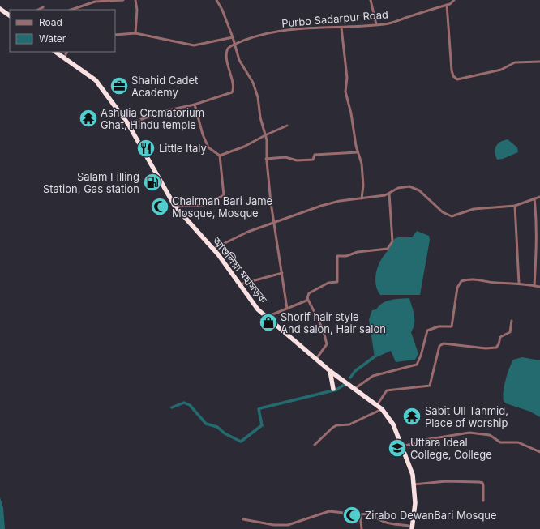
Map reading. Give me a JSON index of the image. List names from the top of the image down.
{
  "streets": {
    "highway": ["আশুলিয়া মহাসড়ক"],
    "street": ["Purbo Sadarpur Road"]
  },
  "places": {
    "office": ["Shahid Cadet Academy"],
    "temple": ["Ashulia Crematorium Ghat, Hindu temple", "Sabit Ull Tahmid, Place of worship"],
    "restaurant": ["Little Italy"],
    "fuel station": ["Salam Filling Station, Gas station"],
    "mosque": ["Chairman Bari Jame Mosque, Mosque", "Zirabo DewanBari Mosque"],
    "shop": ["Shorif hair style And salon, Hair salon"],
    "school or university": ["Uttara Ideal College, College"]
  },
  "legend": ["Road", "Water"]
}
